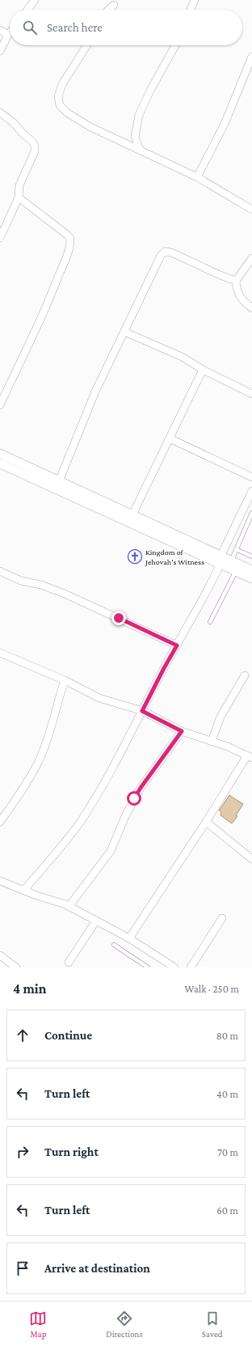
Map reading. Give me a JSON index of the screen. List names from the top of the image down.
{
  "places": {
    "church": ["Kingdom of Jehovah's Witness"]
  },
  "page": {
    "search": "Search here",
    "heading": ["4 min", "Walk · 250 m"],
    "list": [
      ["Continue", "80 m"],
      ["Turn left", "40 m"],
      ["Turn right", "70 m"],
      ["Turn left", "60 m"],
      "Arrive at destination"
    ],
    "nav": ["Map", "Directions", "Saved"]
  }
}
